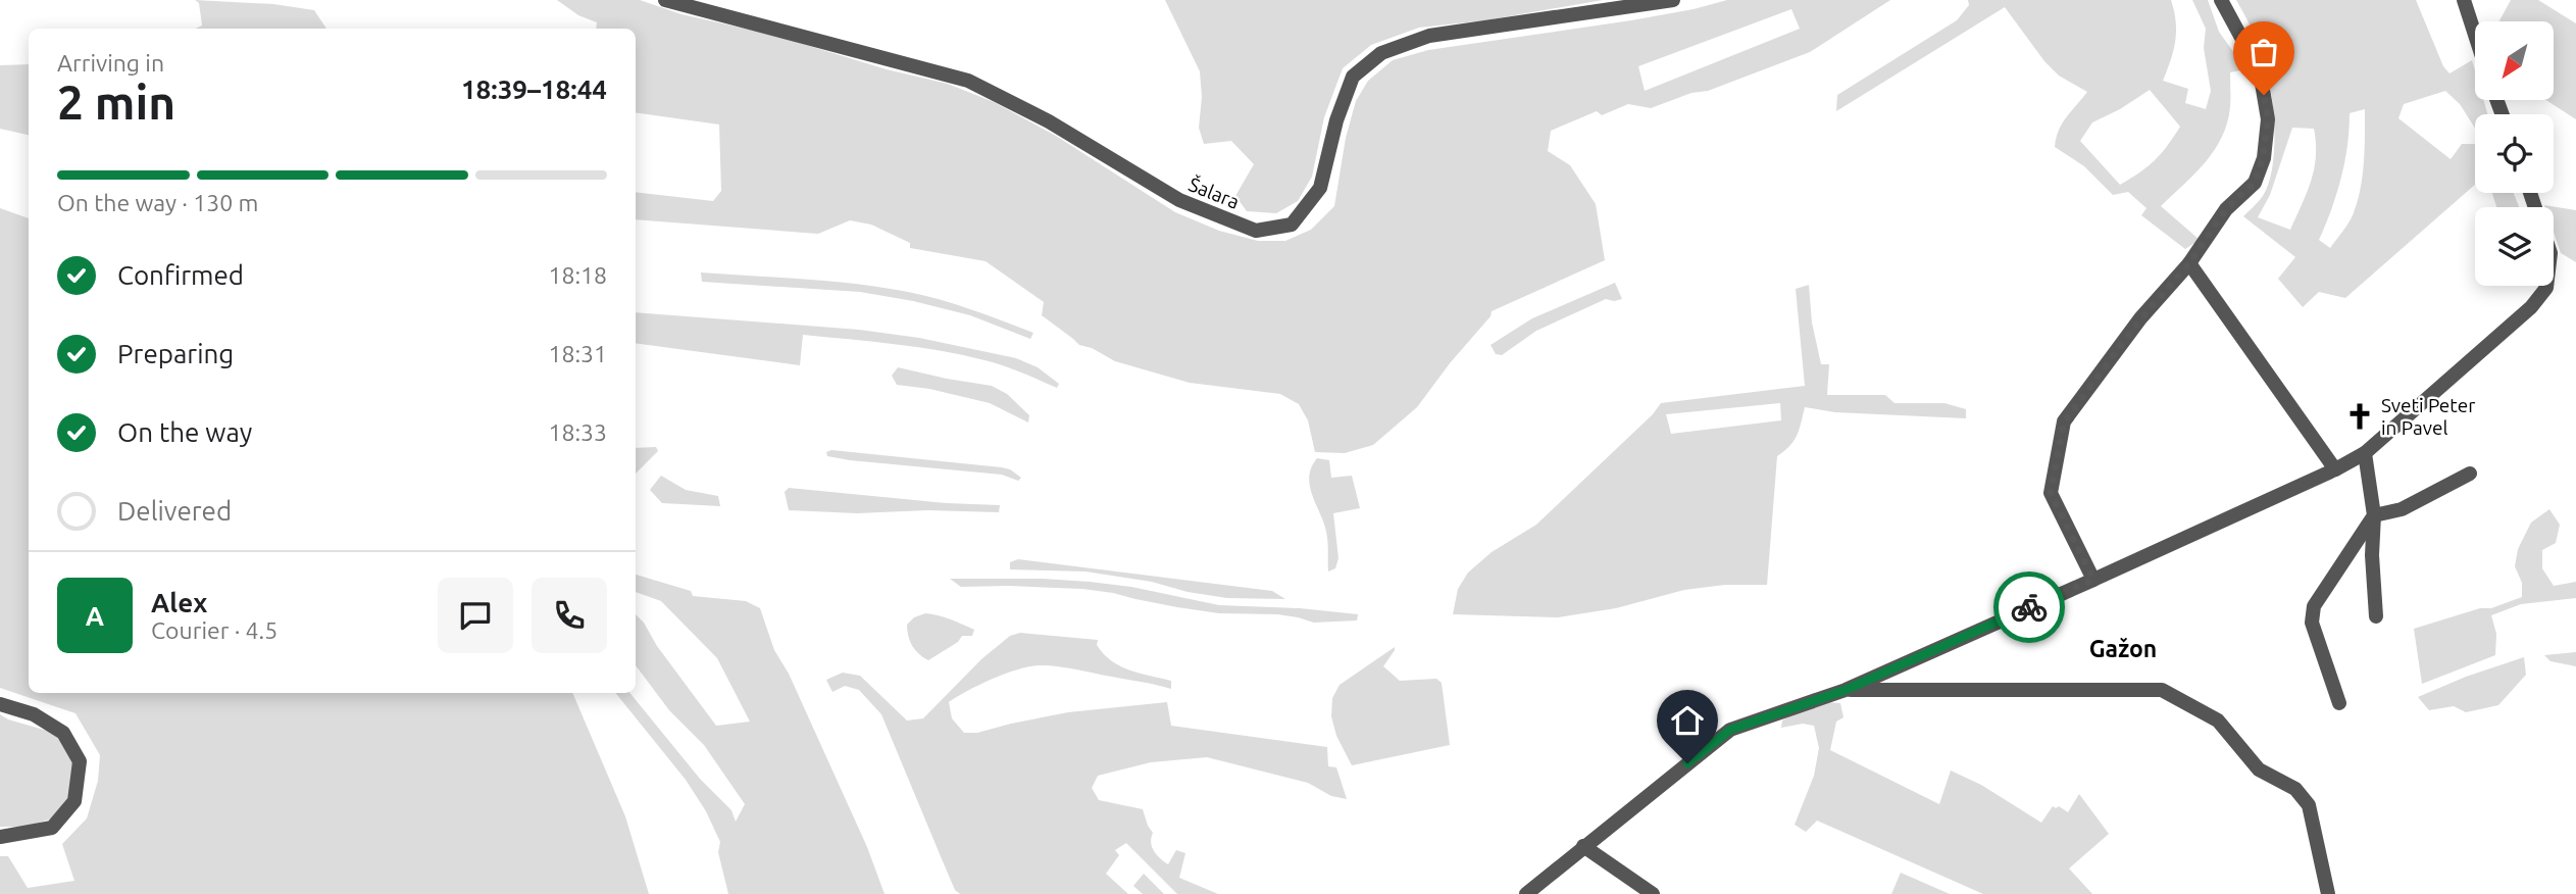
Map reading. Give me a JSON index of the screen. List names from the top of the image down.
{
  "streets": {
    "street": ["Šalara"]
  },
  "districts": ["Gažon"],
  "places": {
    "church": ["Sveti Peter in Pavel"]
  },
  "north": "bottom left",
  "page": {
    "heading": ["2 min", "Arriving in", "18:39–18:44"],
    "panel": ["Alex", "Courier · 4.5"],
    "bar": "On the way · 130 m",
    "list": [
      ["Confirmed", "18:18"],
      ["Preparing", "18:31"],
      ["On the way", "18:33"],
      "Delivered"
    ],
    "round": "A"
  }
}
